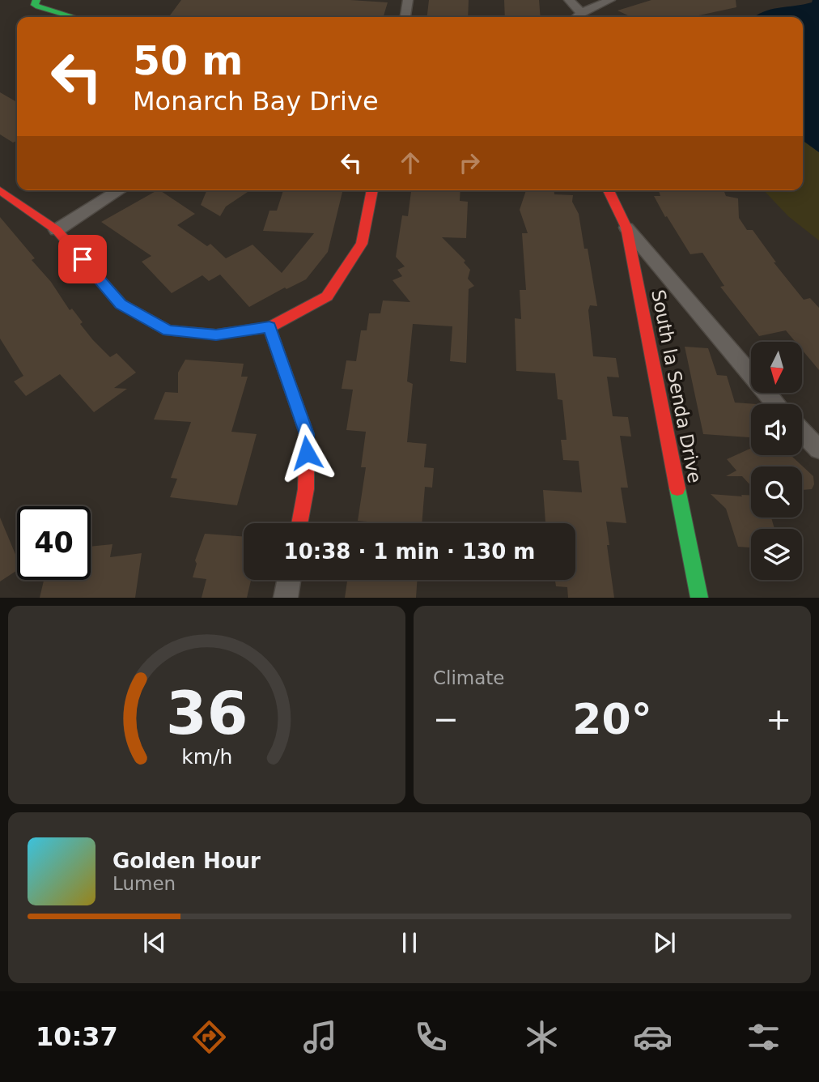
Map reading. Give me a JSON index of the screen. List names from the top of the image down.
{
  "streets": {
    "street": ["South la Senda Drive"]
  },
  "north": "bottom",
  "page": {
    "turn": ["50 m", "Monarch Bay Drive"],
    "limit": "40",
    "trip": "10:38 · 1 min · 130 m",
    "tile": "Climate",
    "heat": ["−", "20°", "+"],
    "song": ["Golden Hour", "Lumen"],
    "tabs": "10:37",
    "gauge": ["36", "km/h"]
  }
}
